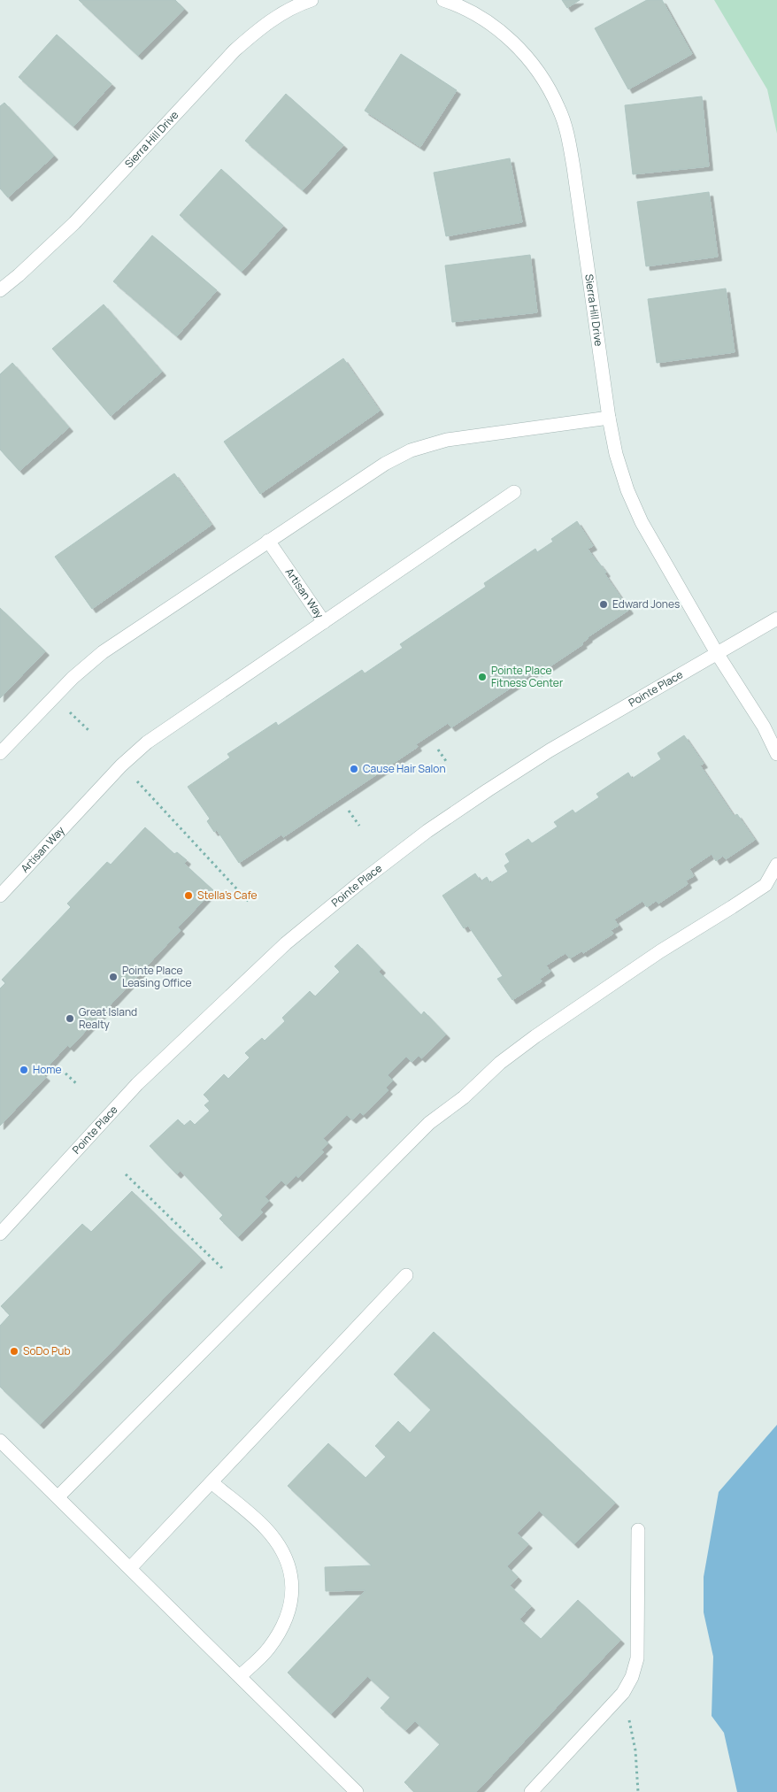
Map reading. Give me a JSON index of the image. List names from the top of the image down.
{
  "streets": {
    "street": ["Sierra Hill Drive", "Artisan Way", "Pointe Place"]
  },
  "crossings": [
    ["Sierra Hill Drive", "Pointe Place"]
  ],
  "places": [
    "Edward Jones",
    "Pointe Place Fitness Center",
    "Cause Hair Salon",
    "Stella's Cafe",
    "Pointe Place Leasing Office",
    "Great Island Realty",
    "Home",
    "SoDo Pub"
  ]
}
